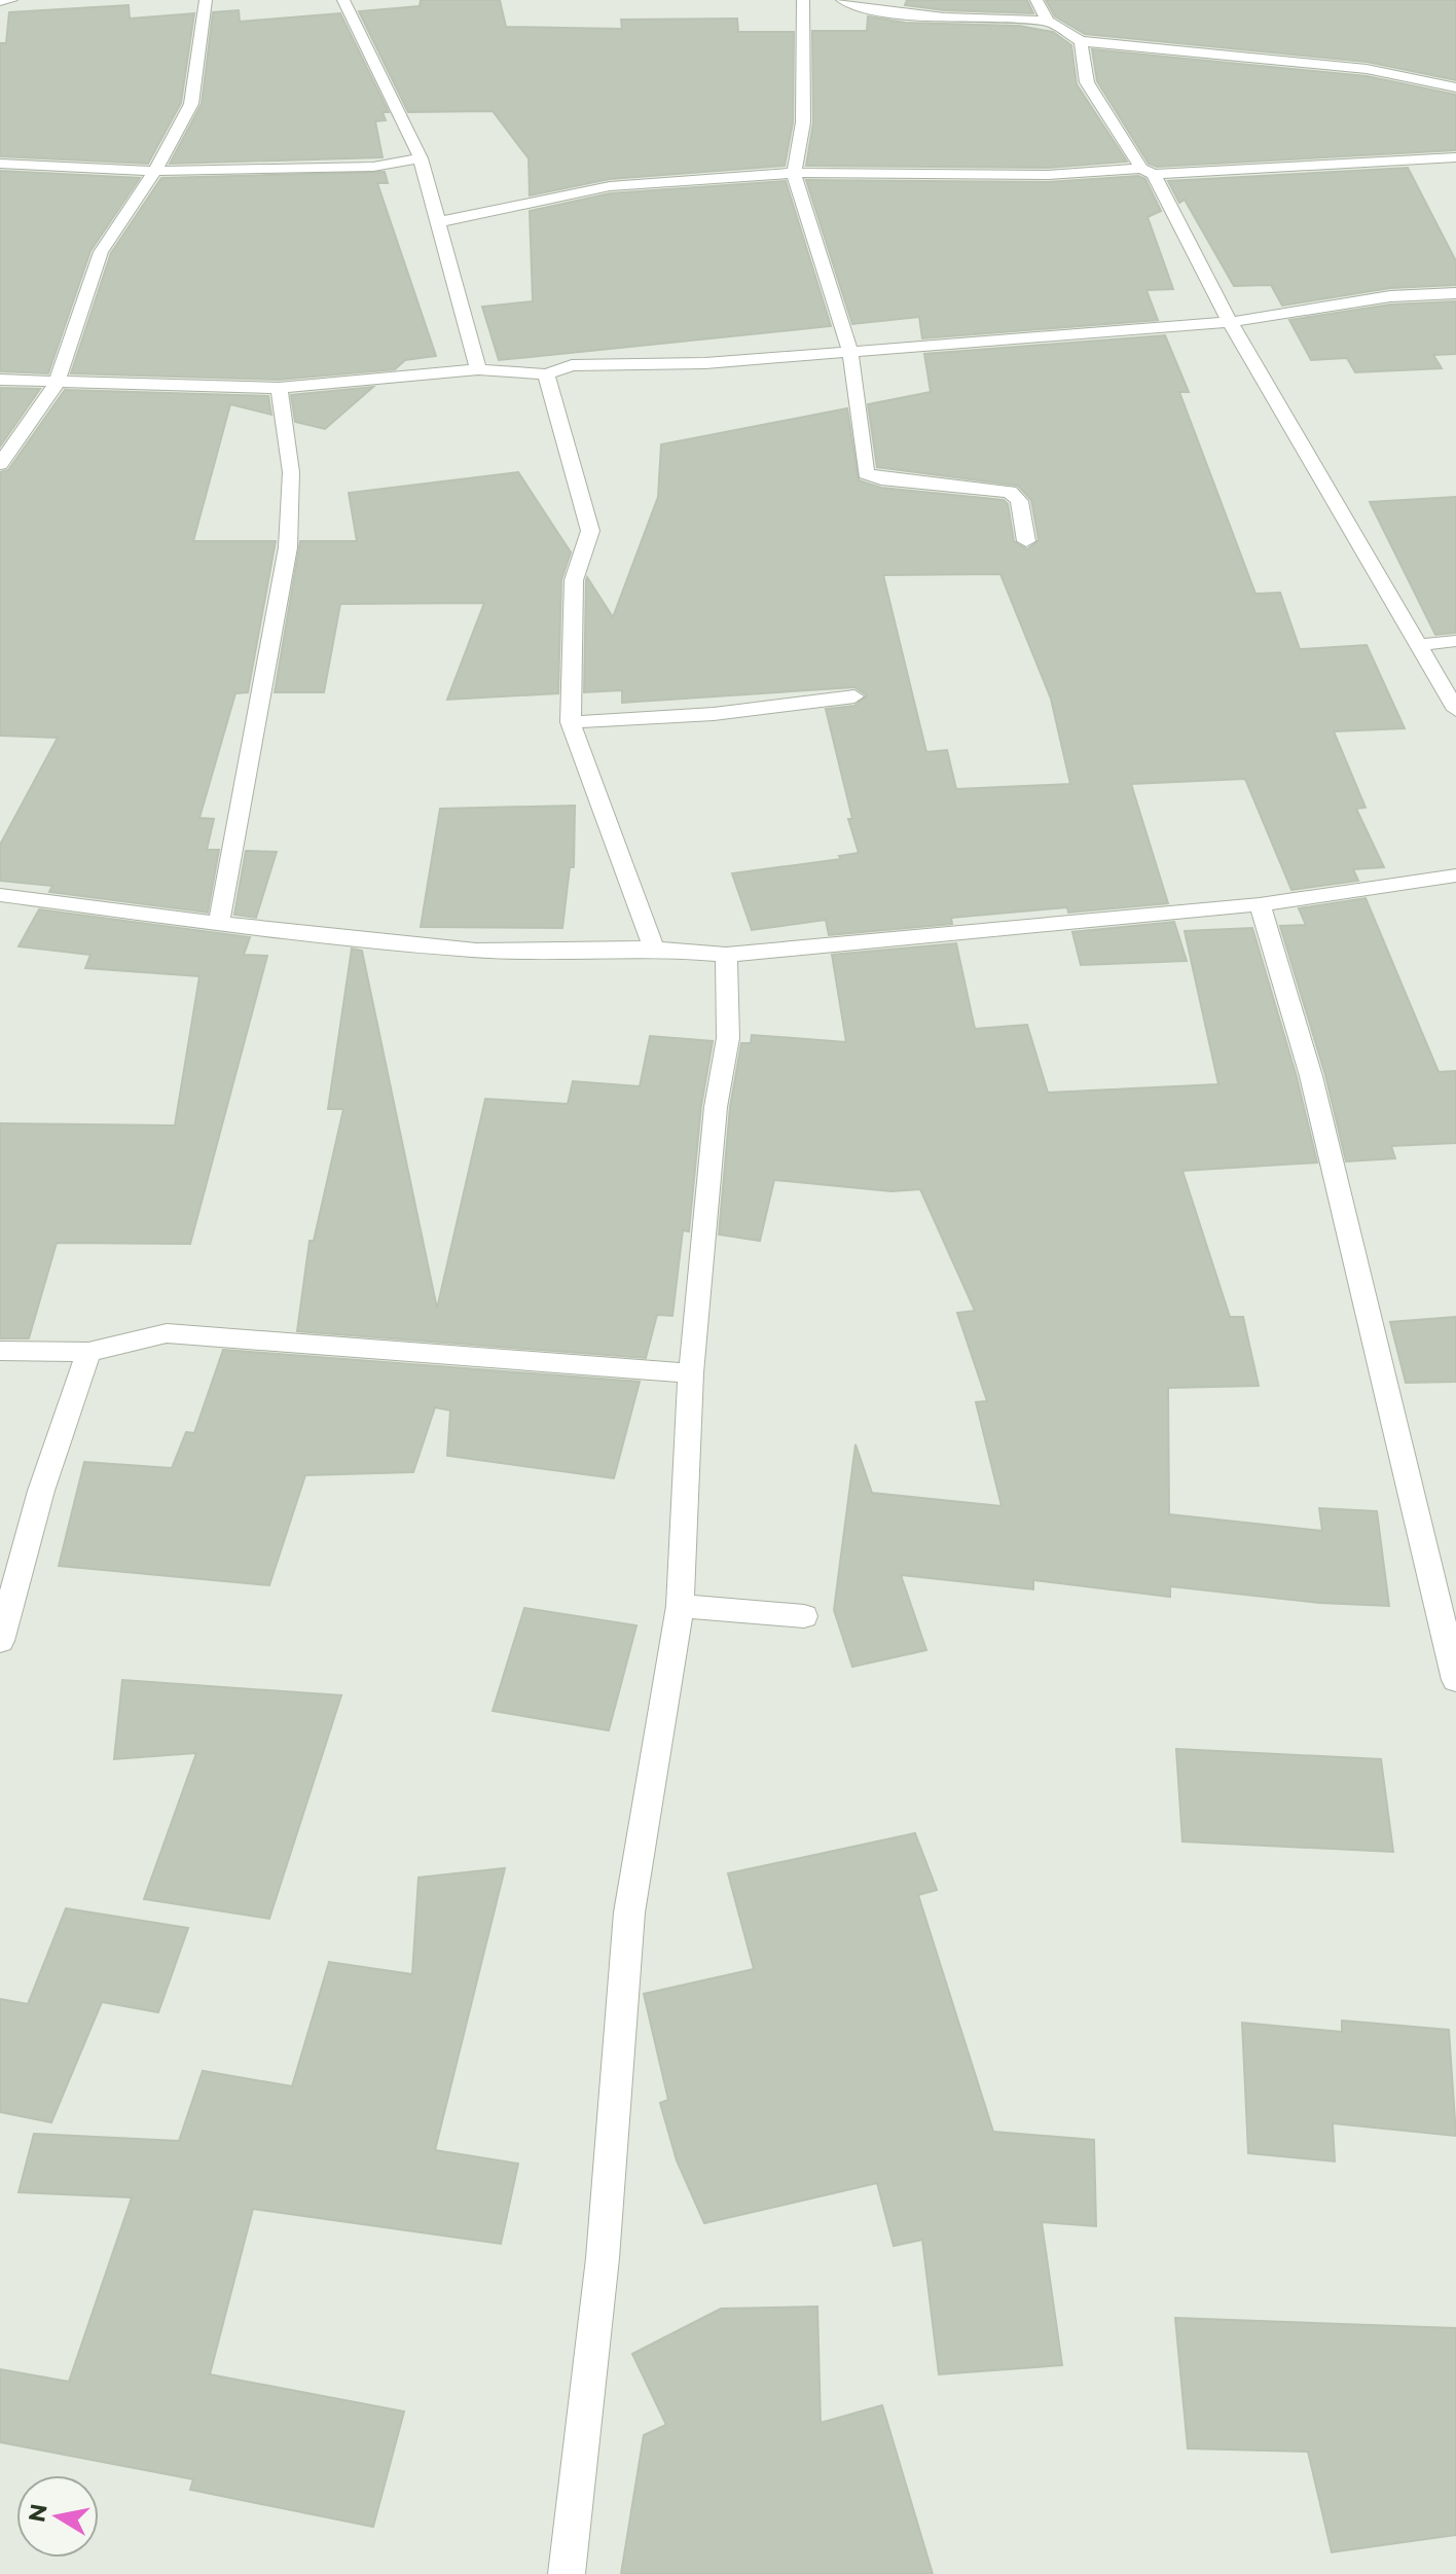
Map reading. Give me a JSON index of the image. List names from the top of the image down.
{
  "north": "left"
}
